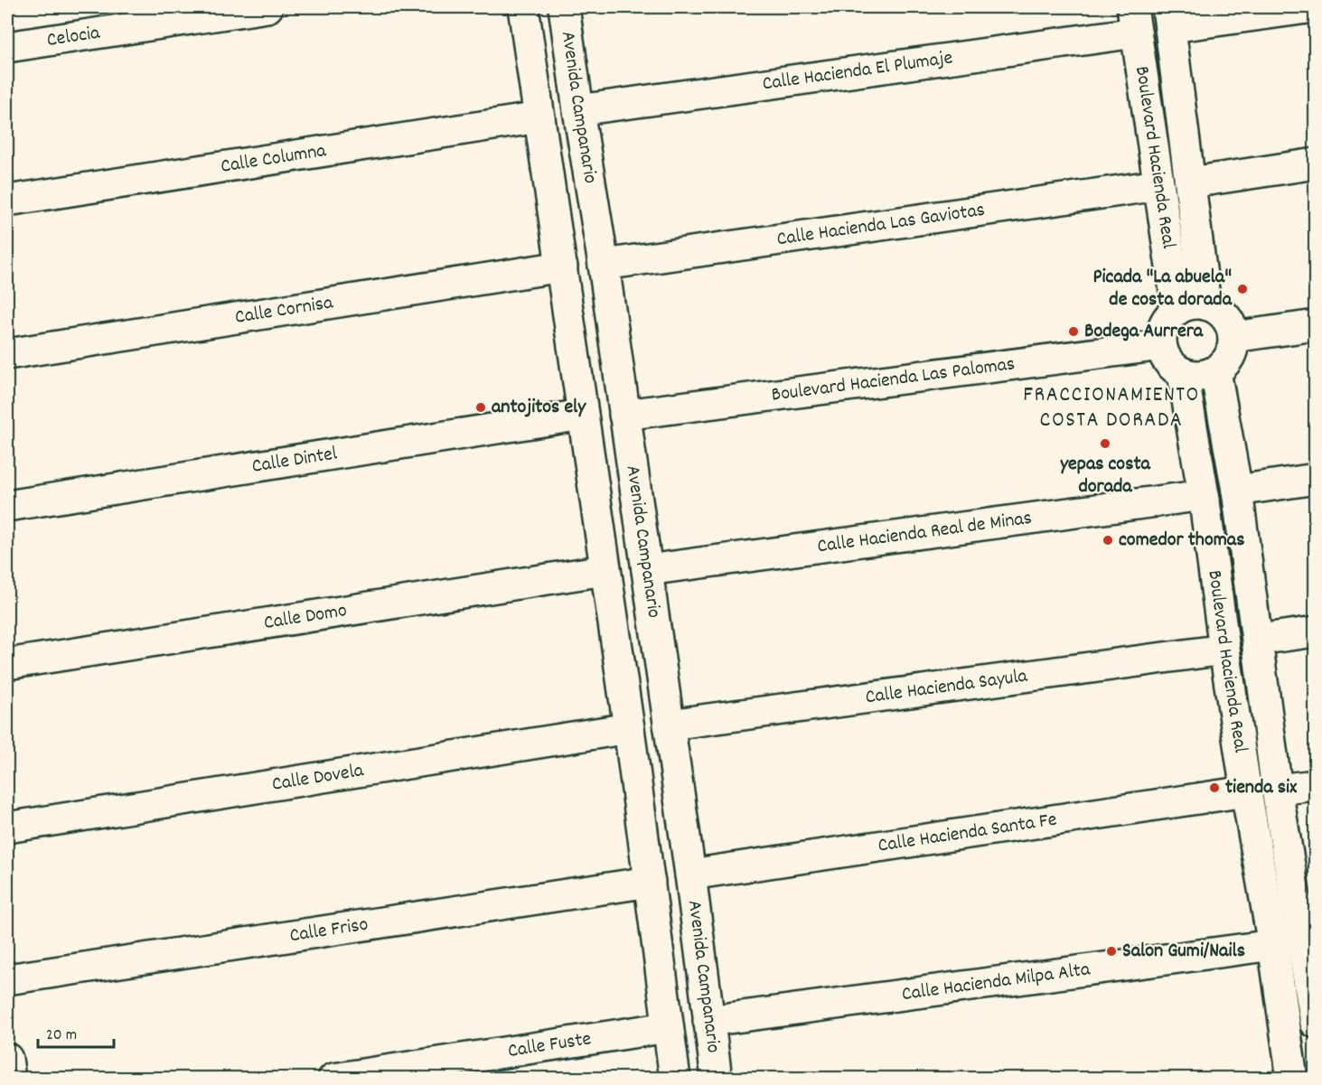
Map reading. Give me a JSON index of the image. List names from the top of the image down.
{
  "streets": {
    "street": [
      "Celocia",
      "Calle Hacienda El Plumaje",
      "Avenida Campanario",
      "Boulevard Hacienda Real",
      "Calle Columna",
      "Calle Hacienda Las Gaviotas",
      "Calle Cornisa",
      "Boulevard Hacienda Las Palomas",
      "Calle Dintel",
      "Calle Hacienda Real de Minas",
      "Calle Domo",
      "Calle Hacienda Sayula",
      "Calle Dovela",
      "Calle Hacienda Santa Fe",
      "Calle Friso",
      "Calle Hacienda Milpa Alta",
      "Calle Fuste"
    ]
  },
  "crossings": [
    ["Calle Hacienda El Plumaje", "Avenida Campanario"],
    ["Calle Hacienda El Plumaje", "Boulevard Hacienda Real"],
    ["Avenida Campanario", "Calle Columna"],
    ["Avenida Campanario", "Calle Hacienda Las Gaviotas"],
    ["Avenida Campanario", "Calle Cornisa"],
    ["Avenida Campanario", "Boulevard Hacienda Las Palomas"],
    ["Avenida Campanario", "Calle Dintel"],
    ["Avenida Campanario", "Calle Hacienda Real de Minas"],
    ["Avenida Campanario", "Calle Domo"],
    ["Avenida Campanario", "Calle Hacienda Sayula"],
    ["Avenida Campanario", "Calle Dovela"],
    ["Avenida Campanario", "Calle Hacienda Santa Fe"],
    ["Avenida Campanario", "Calle Friso"],
    ["Avenida Campanario", "Calle Hacienda Milpa Alta"],
    ["Avenida Campanario", "Calle Fuste"],
    ["Boulevard Hacienda Real", "Calle Hacienda Las Gaviotas"],
    ["Boulevard Hacienda Real", "Boulevard Hacienda Las Palomas"],
    ["Boulevard Hacienda Real", "Calle Hacienda Real de Minas"],
    ["Boulevard Hacienda Real", "Calle Hacienda Sayula"],
    ["Boulevard Hacienda Real", "Calle Hacienda Santa Fe"],
    ["Boulevard Hacienda Real", "Calle Hacienda Milpa Alta"]
  ],
  "districts": ["FRACCIONAMIENTO COSTA DORADA"],
  "places": [
    "Picada \"La abuela\" de costa dorada",
    "Bodega Aurrera",
    "antojitos ely",
    "yepas costa dorada",
    "comedor thomas",
    "tienda six",
    "Salon Gumi/Nails"
  ],
  "scale_bar": "20 m"
}
